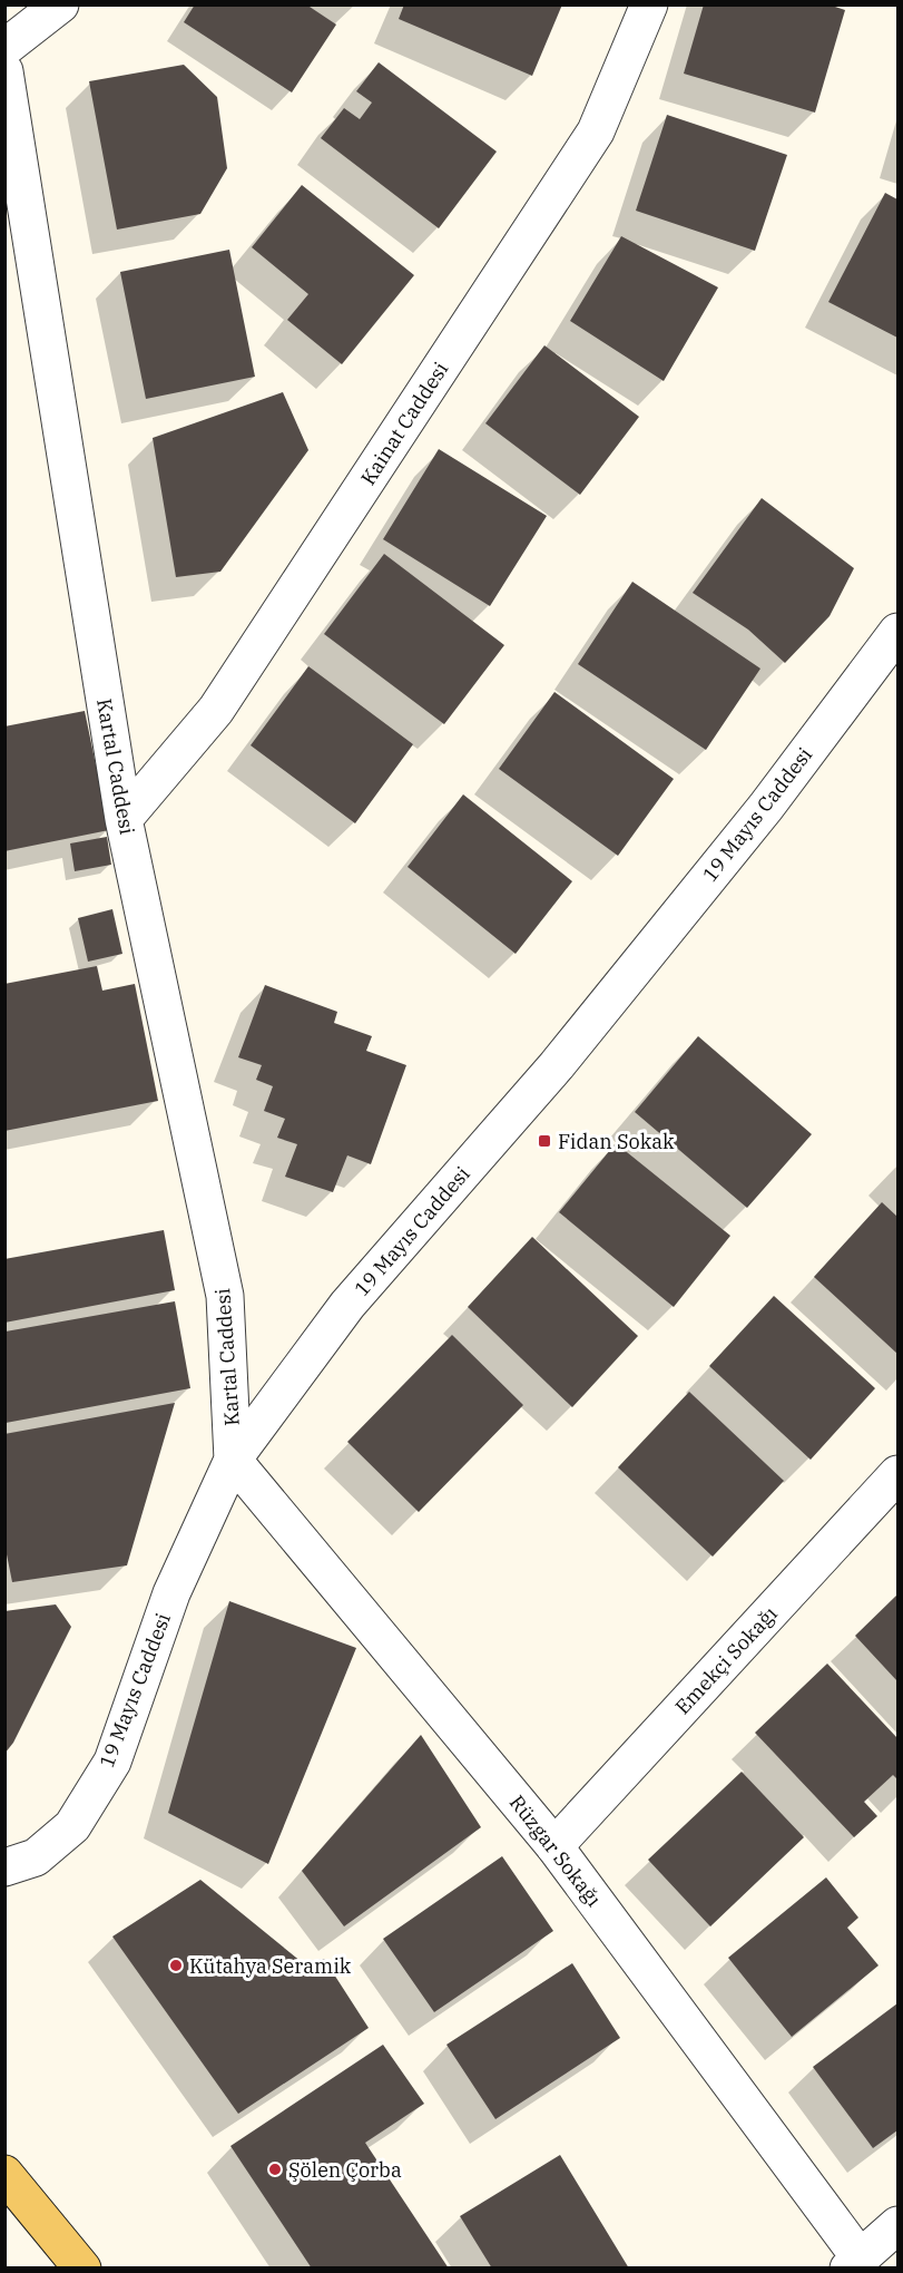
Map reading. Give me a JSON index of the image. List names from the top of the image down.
{
  "streets": {
    "street": [
      "Kainat Caddesi",
      "Kartal Caddesi",
      "19 Mayıs Caddesi",
      "Emekçi Sokağı",
      "Rüzgar Sokağı"
    ]
  },
  "crossings": [
    ["Kainat Caddesi", "Kartal Caddesi"],
    ["Kartal Caddesi", "19 Mayıs Caddesi"],
    ["Kartal Caddesi", "Rüzgar Sokağı"],
    ["19 Mayıs Caddesi", "Rüzgar Sokağı"],
    ["Emekçi Sokağı", "Rüzgar Sokağı"]
  ],
  "places": {
    "transit": ["Fidan Sokak"],
    "other": ["Kütahya Seramik", "Şölen Çorba"]
  }
}
